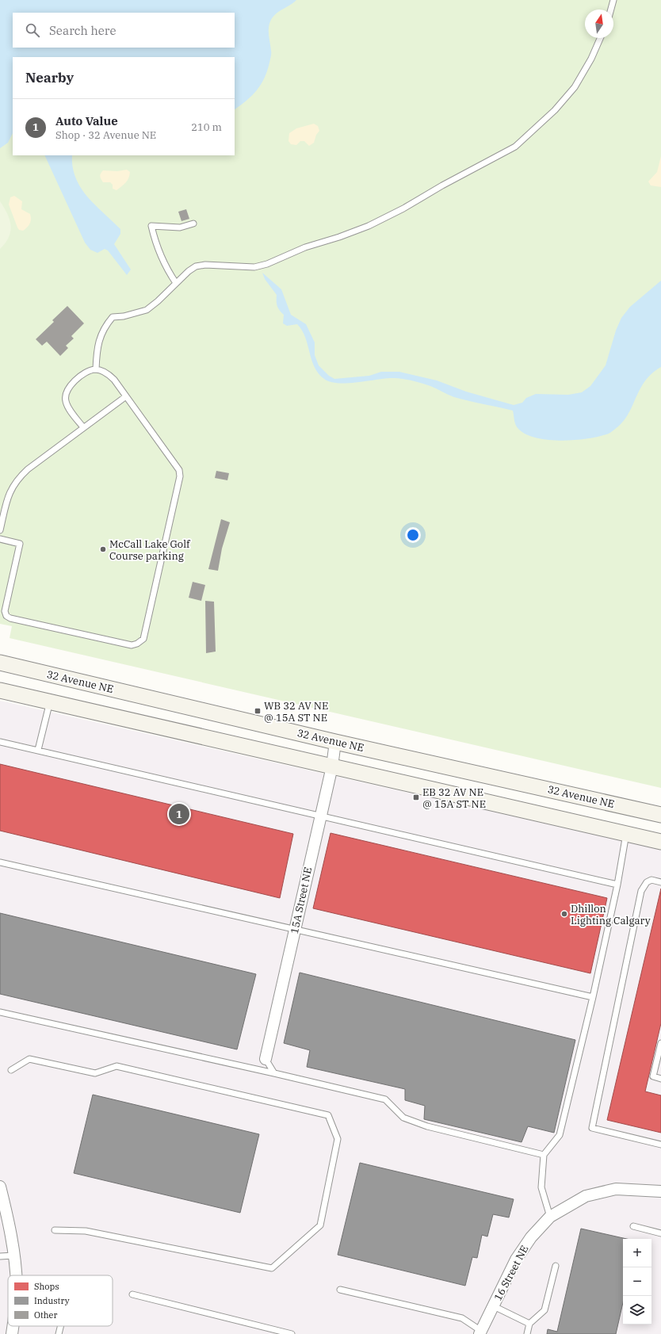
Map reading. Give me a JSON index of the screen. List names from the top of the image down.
{
  "streets": {
    "main road": ["32 Avenue NE"],
    "street": ["15A Street NE", "16 Street NE"]
  },
  "crossings": [
    ["32 Avenue NE", "15A Street NE"]
  ],
  "places": {
    "other": ["McCall Lake Golf Course parking", "Dhillon Lighting Calgary"],
    "transit": ["WB 32 AV NE @ 15A ST NE", "EB 32 AV NE @ 15A ST NE"]
  },
  "legend": ["Shops", "Industry", "Other"],
  "north": "top",
  "page": {
    "search": "Search here",
    "heading": "Nearby",
    "list": [
      {
        "mark": "1",
        "name": "Auto Value",
        "note": "Shop · 32 Avenue NE",
        "value": "210 m"
      }
    ],
    "pins": "1",
    "map_buttons": ["+", "−"]
  }
}
